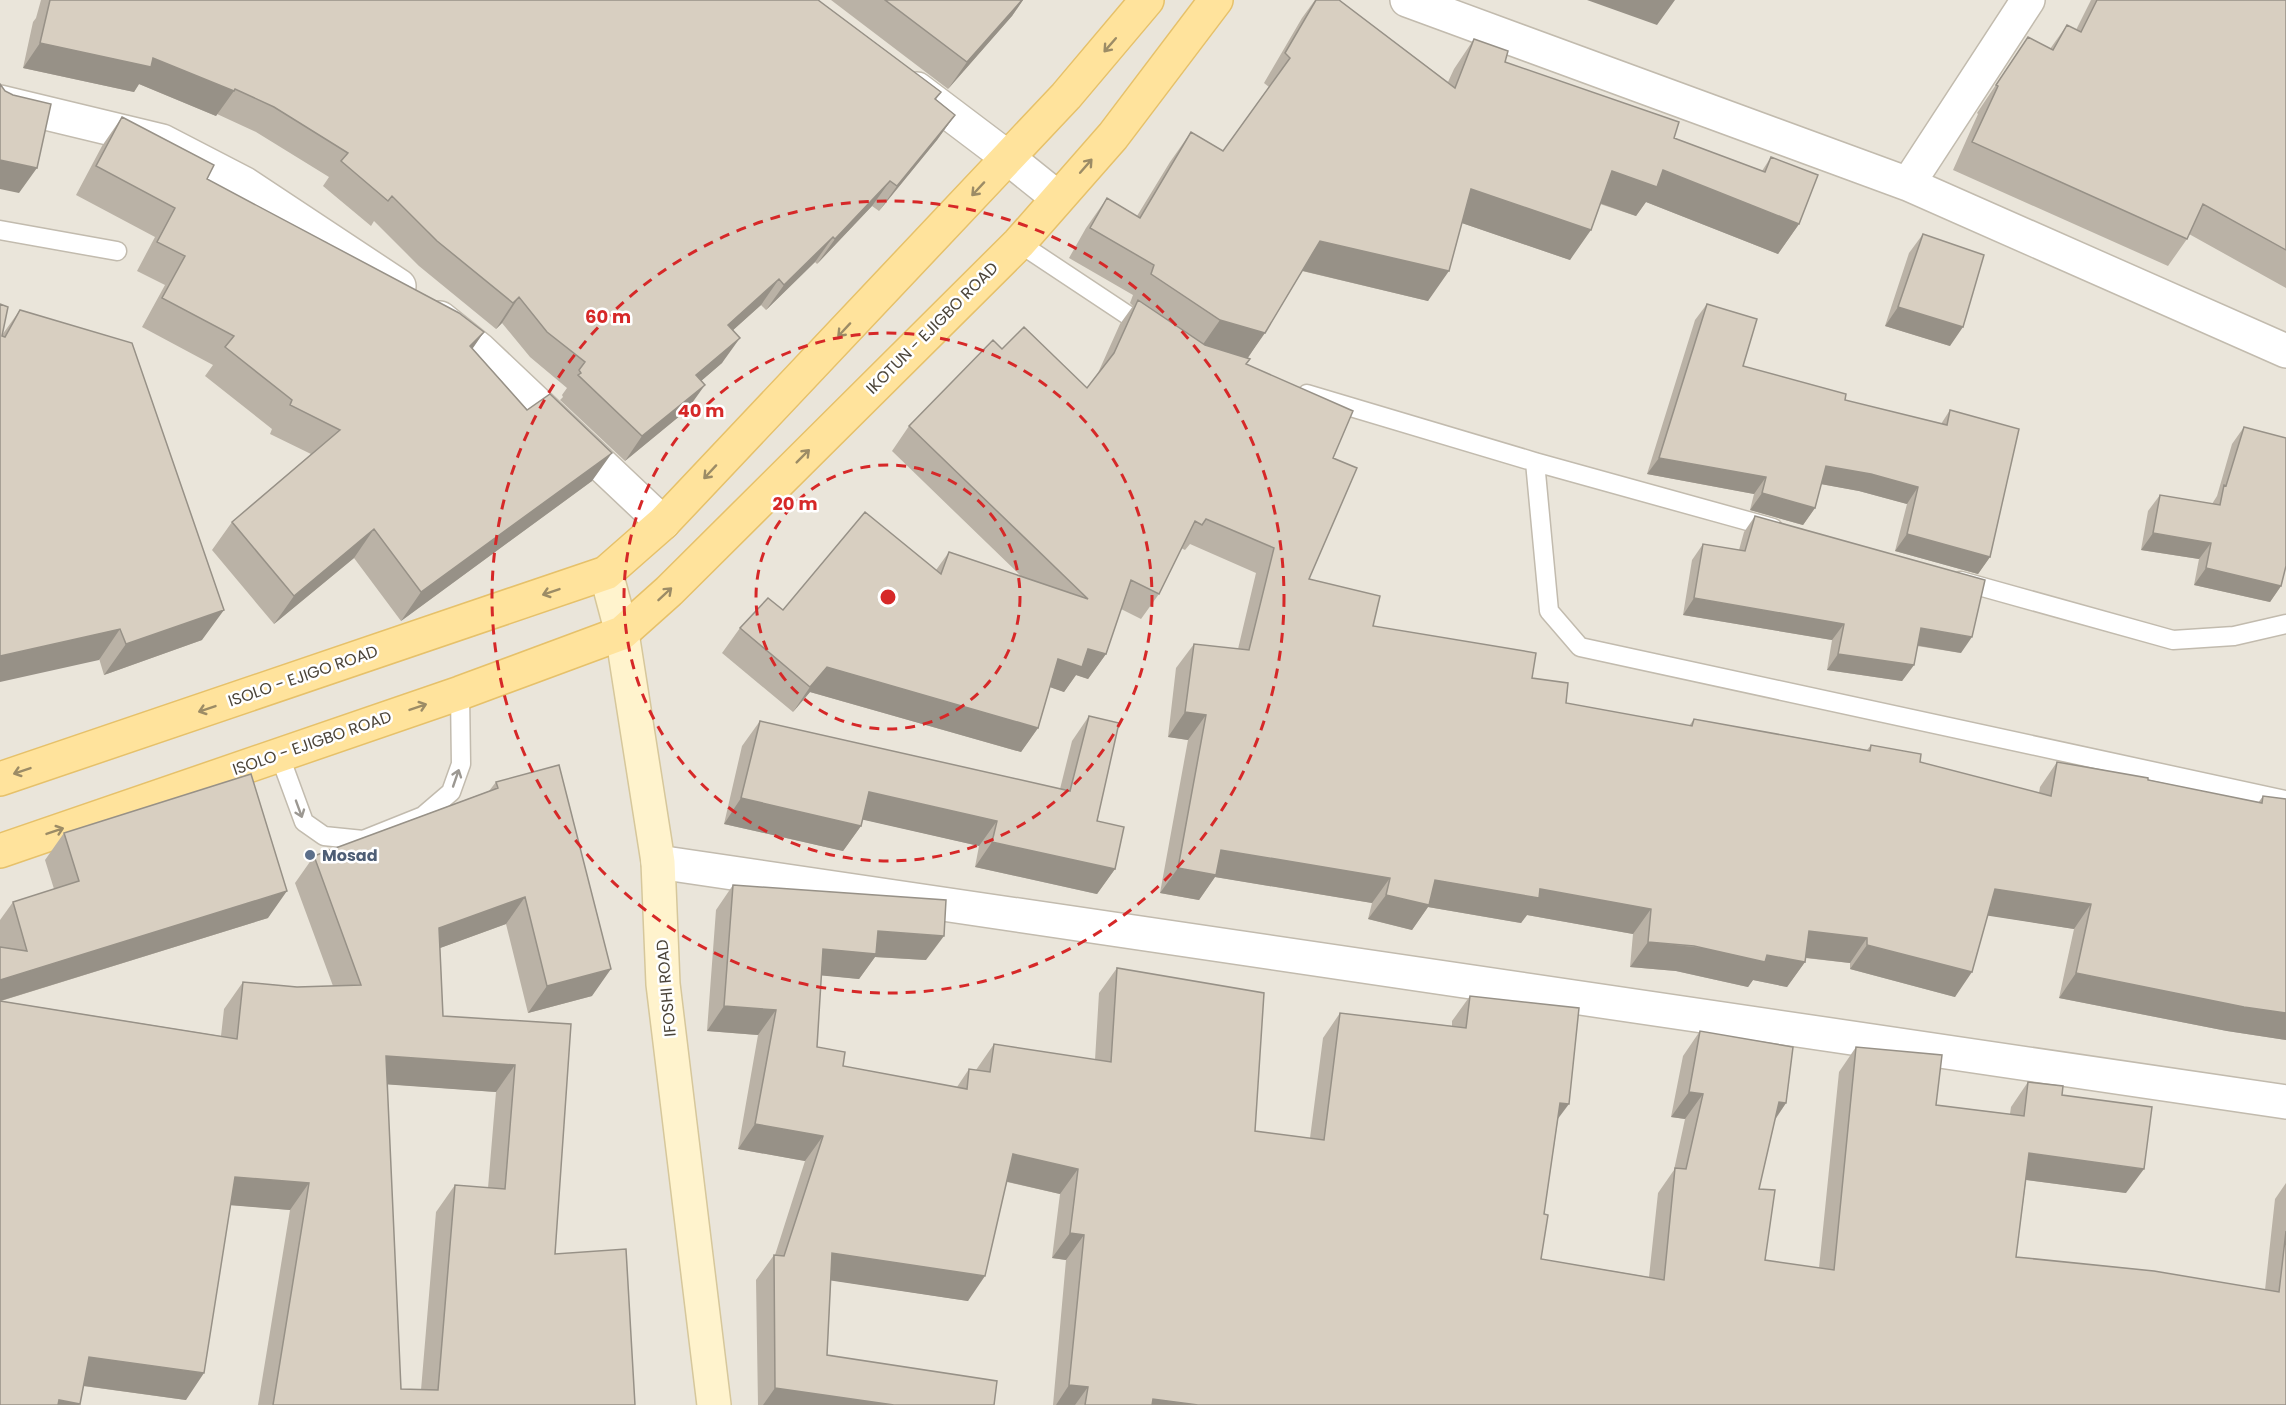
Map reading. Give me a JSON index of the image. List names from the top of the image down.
{
  "streets": {
    "main road": [
      "IKOTUN - EJIGBO ROAD",
      "ISOLO - EJIGO ROAD",
      "ISOLO - EJIGBO ROAD",
      "IFOSHI ROAD"
    ]
  },
  "crossings": [
    ["IKOTUN - EJIGBO ROAD", "ISOLO - EJIGBO ROAD"],
    ["IKOTUN - EJIGBO ROAD", "IFOSHI ROAD"],
    ["ISOLO - EJIGO ROAD", "IFOSHI ROAD"],
    ["ISOLO - EJIGBO ROAD", "IFOSHI ROAD"]
  ],
  "one_way": ["ISOLO - EJIGO ROAD", "ISOLO - EJIGBO ROAD"],
  "places": ["Mosad"],
  "rings": ["60 m", "40 m", "20 m"]
}
